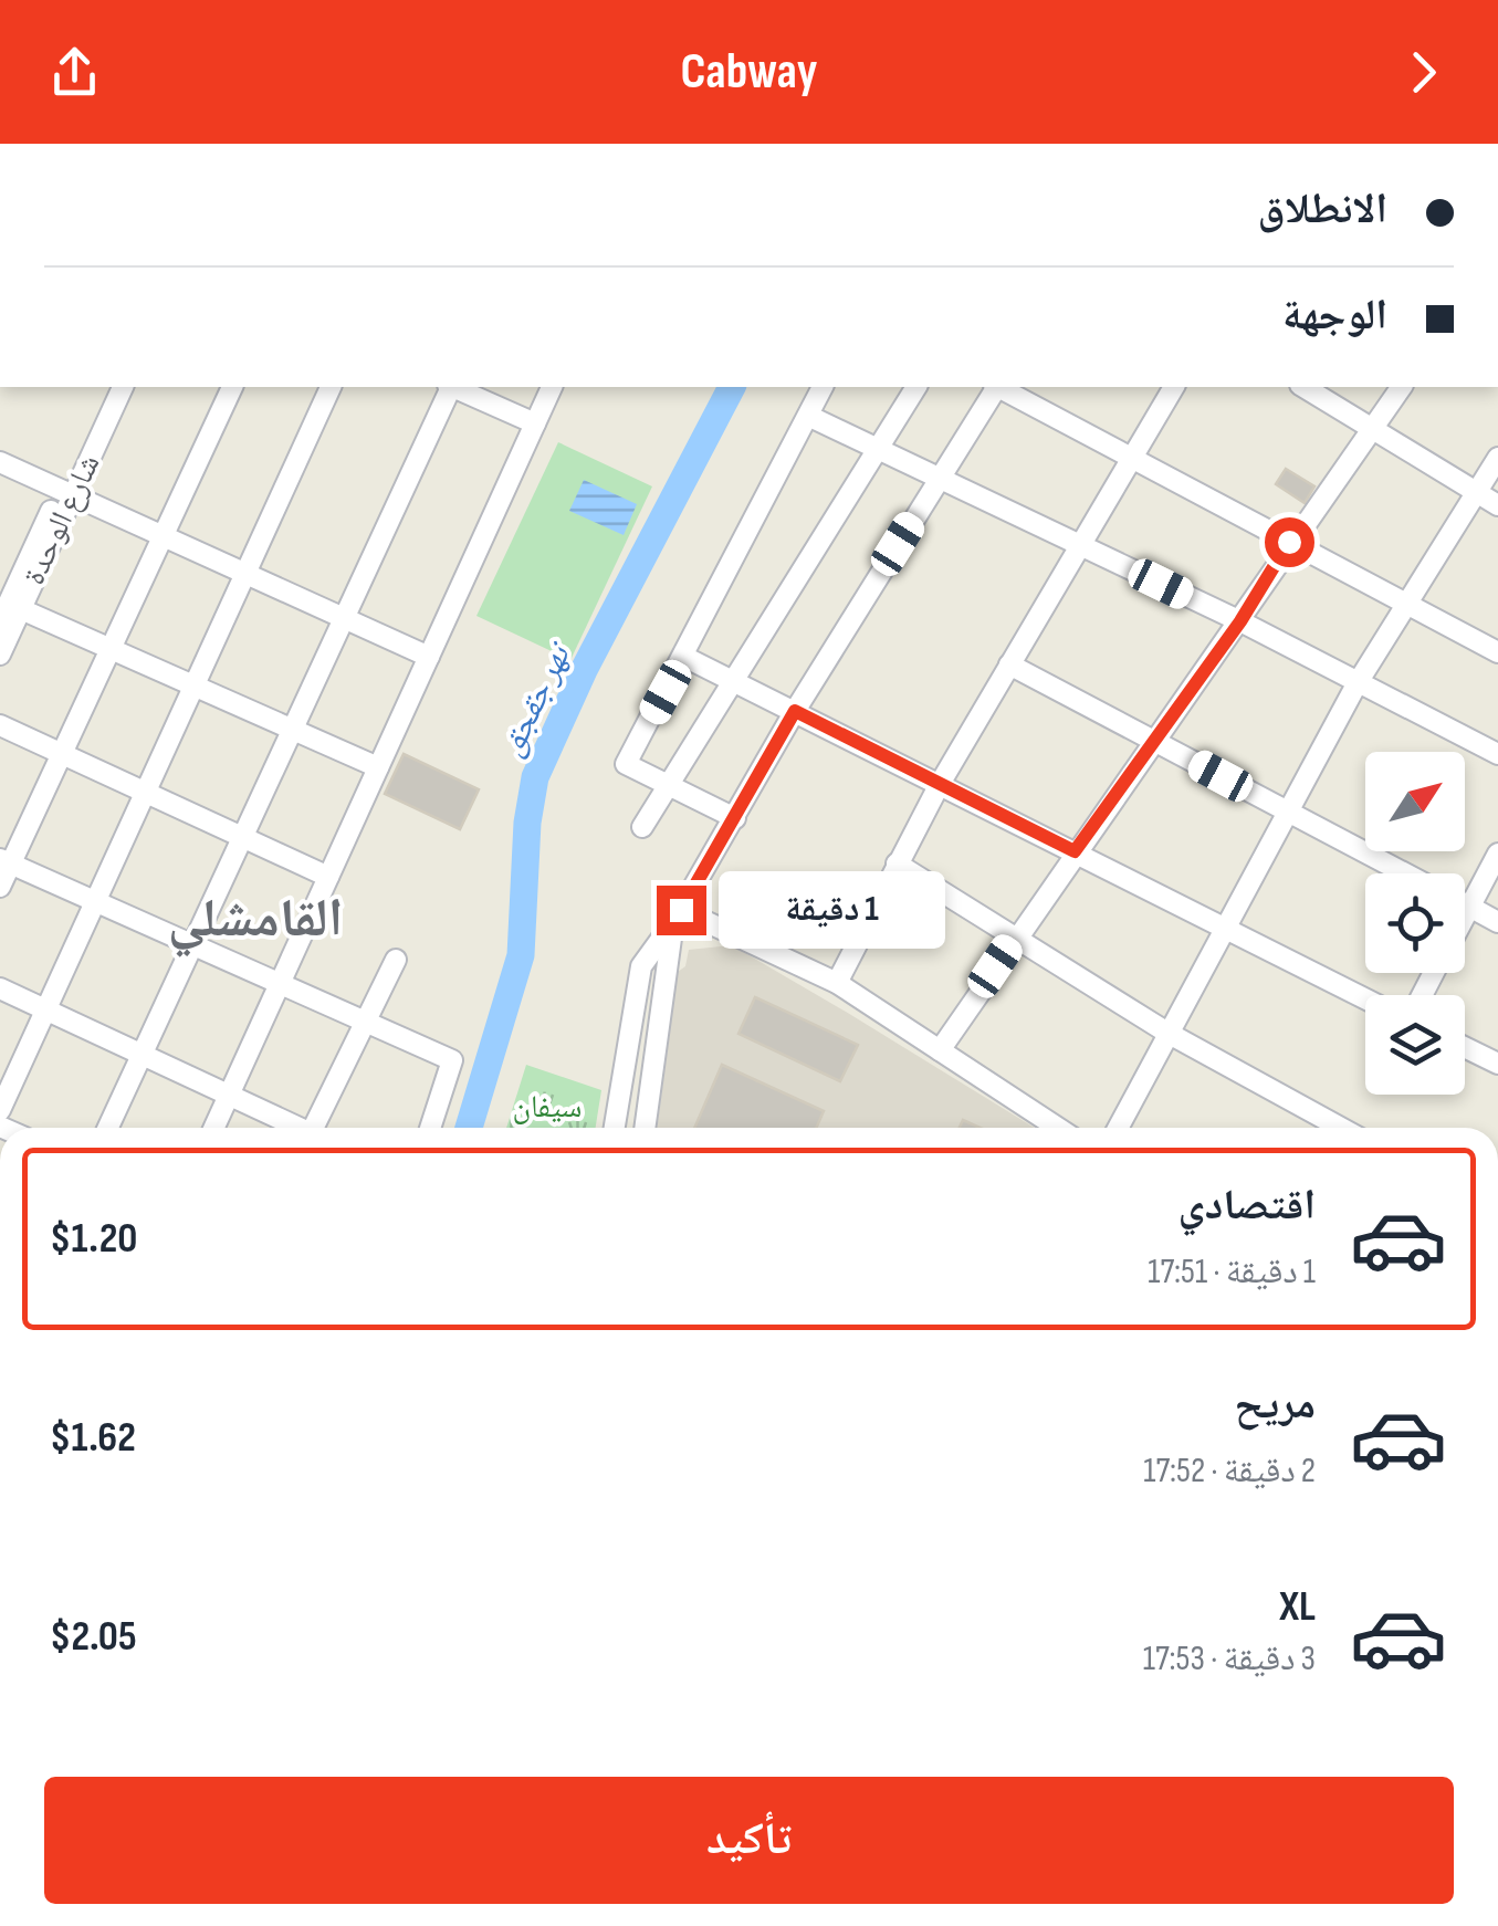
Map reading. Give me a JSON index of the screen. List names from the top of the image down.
{
  "streets": {
    "street": ["شارع الوحدة"]
  },
  "districts": ["القامشلي"],
  "water": ["نهر جقجق"],
  "parks": ["سيفان"],
  "north": "top right",
  "page": {
    "header": "Cabway",
    "banner": ["الانطلاق", "الوجهة"],
    "bubble": "1 دقيقة",
    "list": [
      {
        "name": "اقتصادي",
        "note": "1 دقيقة · 17:51",
        "value": "$1.20"
      },
      {
        "name": "مريح",
        "note": "2 دقيقة · 17:52",
        "value": "$1.62"
      },
      {
        "name": "XL",
        "note": "3 دقيقة · 17:53",
        "value": "$2.05"
      }
    ],
    "buttons": "تأكيد"
  }
}
